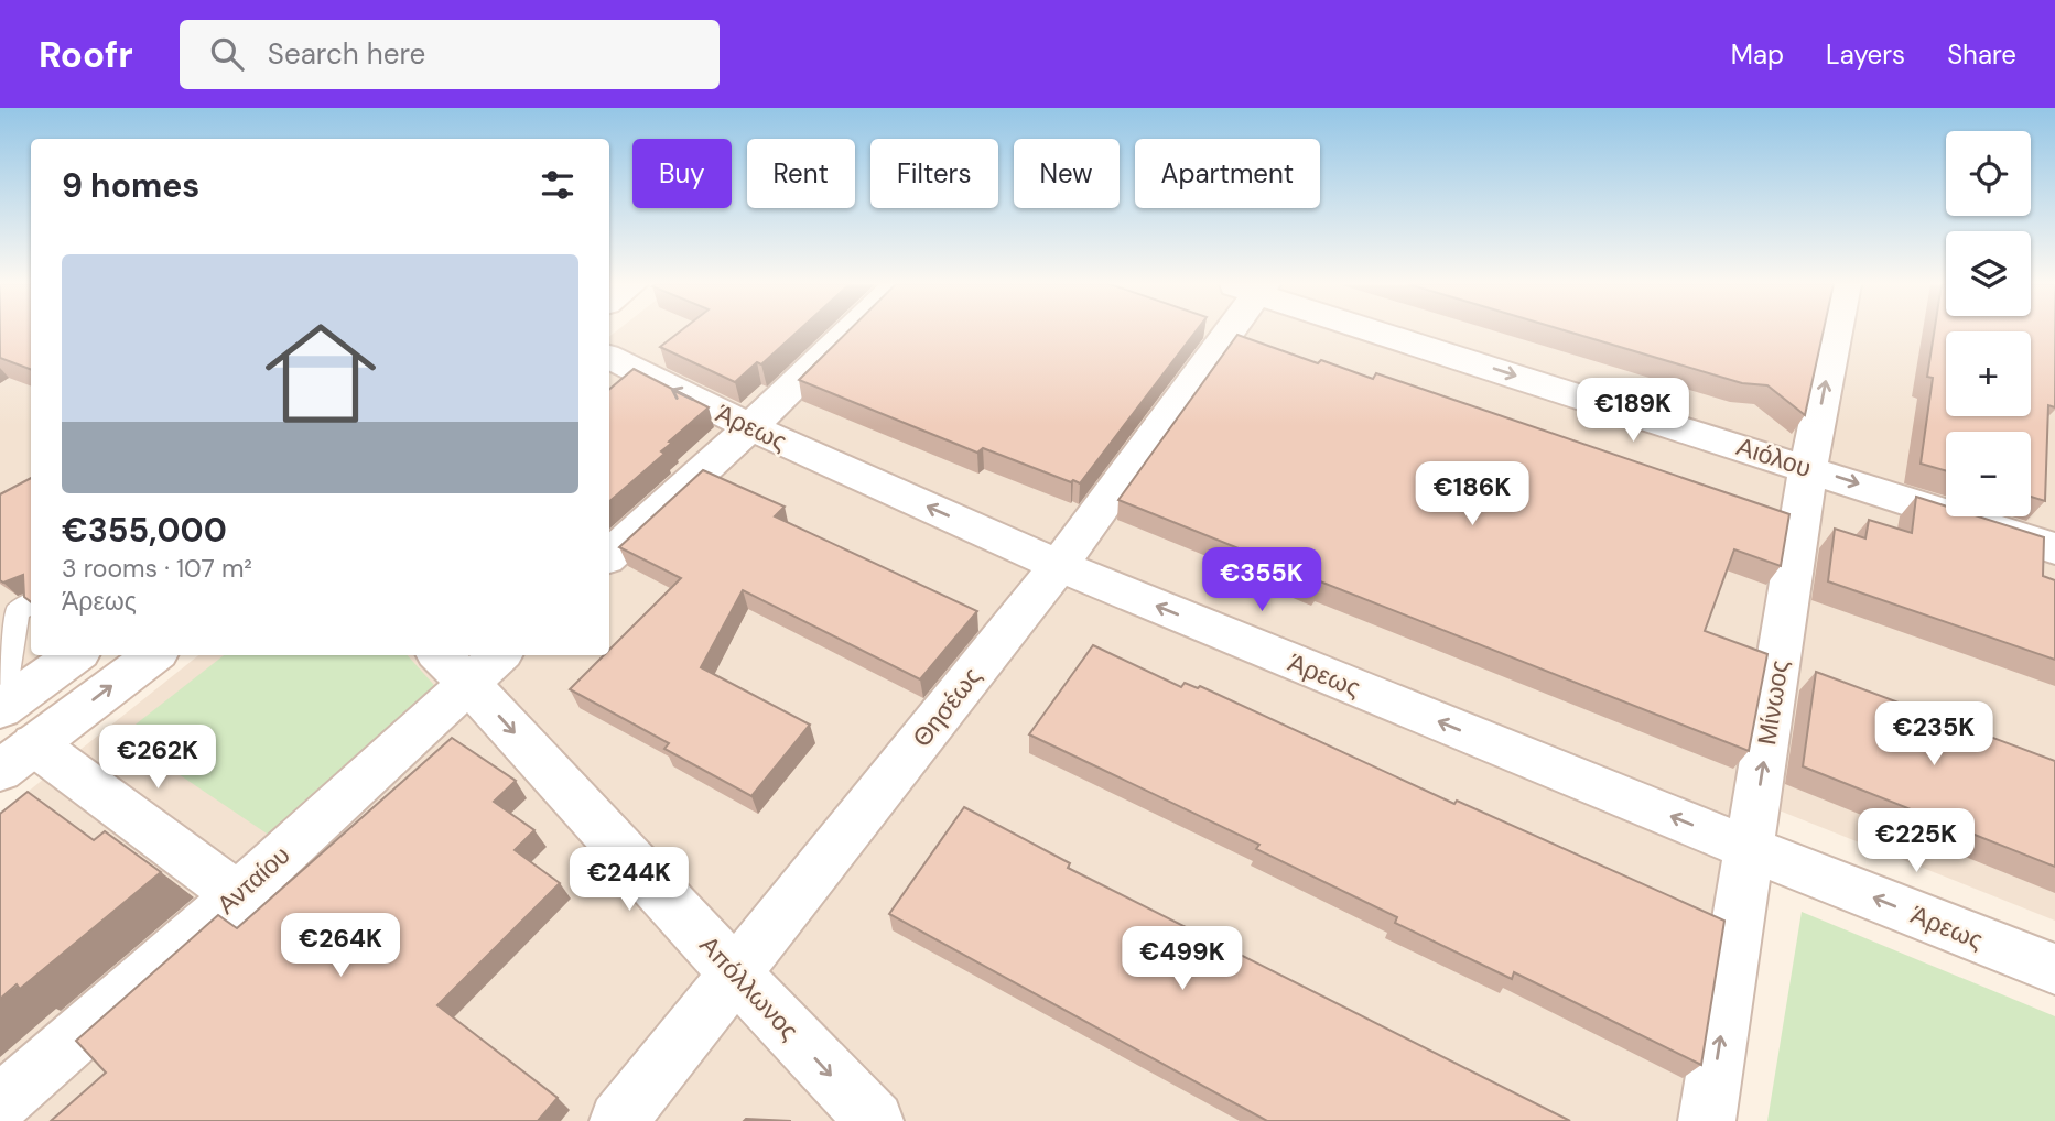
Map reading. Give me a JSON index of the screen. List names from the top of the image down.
{
  "streets": {
    "street": [
      "Άρεως",
      "Αιόλου",
      "Μίνωος",
      "Θησέως",
      "Ανταίου",
      "Απόλλωνος"
    ]
  },
  "crossings": [
    ["Άρεως", "Μίνωος"],
    ["Άρεως", "Θησέως"],
    ["Αιόλου", "Μίνωος"],
    ["Θησέως", "Απόλλωνος"],
    ["Ανταίου", "Απόλλωνος"]
  ],
  "one_way": [
    "Άρεως",
    "Αιόλου",
    "Μίνωος",
    "Απόλλωνος"
  ],
  "page": {
    "header": "Roofr",
    "search": "Search here",
    "nav": ["Map", "Layers", "Share"],
    "map_buttons": ["+", "−"],
    "chip": [
      "Buy",
      "Rent",
      "Filters",
      "New",
      "Apartment"
    ],
    "heading": "9 homes",
    "list": [
      {
        "name": "€355,000",
        "note": "3 rooms · 107 m² · Άρεως"
      }
    ],
    "price": [
      "€189K",
      "€186K",
      "€355K",
      "€235K",
      "€262K",
      "€225K",
      "€244K",
      "€264K",
      "€499K"
    ]
  }
}
